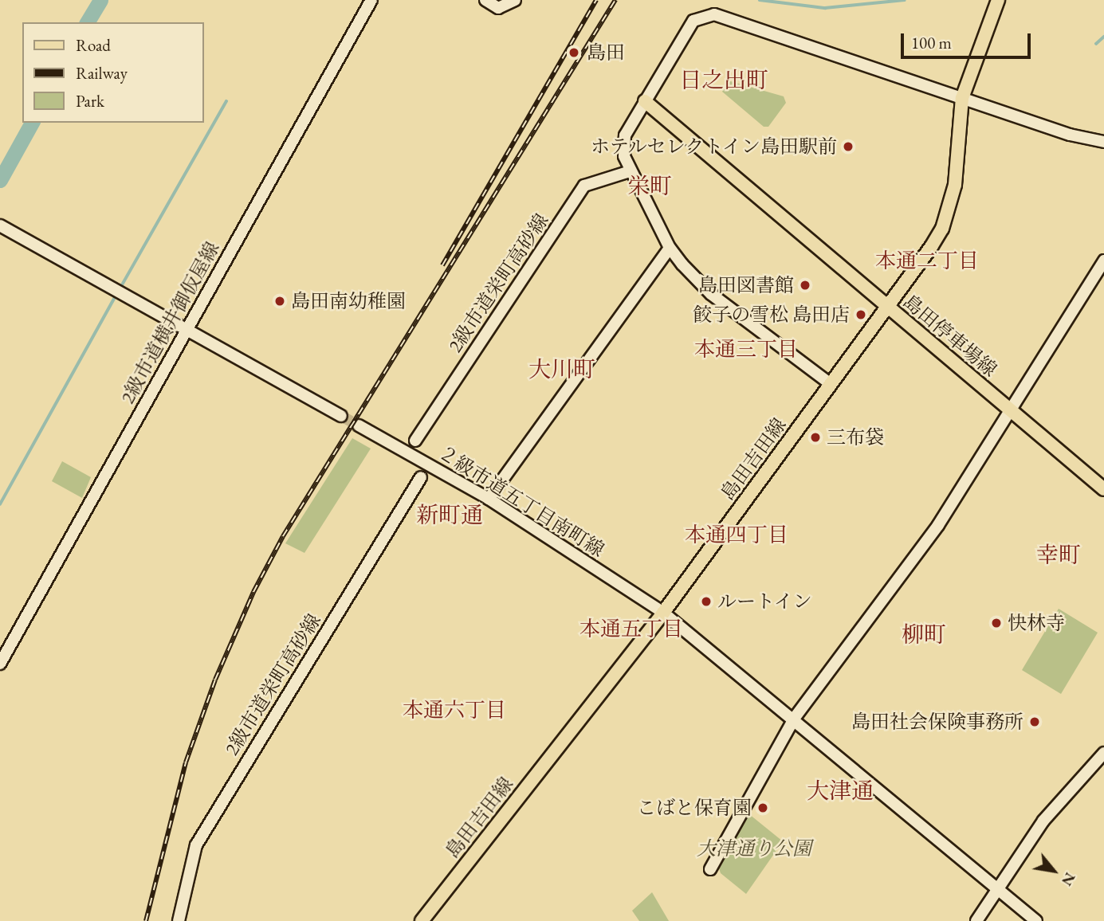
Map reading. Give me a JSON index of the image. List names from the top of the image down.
{
  "streets": {
    "main road": ["島田停車場線", "島田吉田線"],
    "street": ["2級市道栄町高砂線", "2級市道横井御仮屋線", "２級市道五丁目南町線"]
  },
  "crossings": [
    ["島田停車場線", "島田吉田線"],
    ["島田吉田線", "２級市道五丁目南町線"]
  ],
  "districts": [
    "日之出町",
    "栄町",
    "本通二丁目",
    "本通三丁目",
    "大川町",
    "新町通",
    "本通四丁目",
    "幸町",
    "本通五丁目",
    "柳町",
    "本通六丁目",
    "大津通"
  ],
  "parks": ["大津通り公園"],
  "places": [
    "島田",
    "ホテルセレクトイン島田駅前",
    "島田図書館",
    "島田南幼稚園",
    "餃子の雪松 島田店",
    "三布袋",
    "ルートイン",
    "快林寺",
    "島田社会保険事務所",
    "こばと保育園"
  ],
  "legend": ["Road", "Railway", "Park"],
  "scale_bar": "100 m",
  "north": "bottom right"
}
